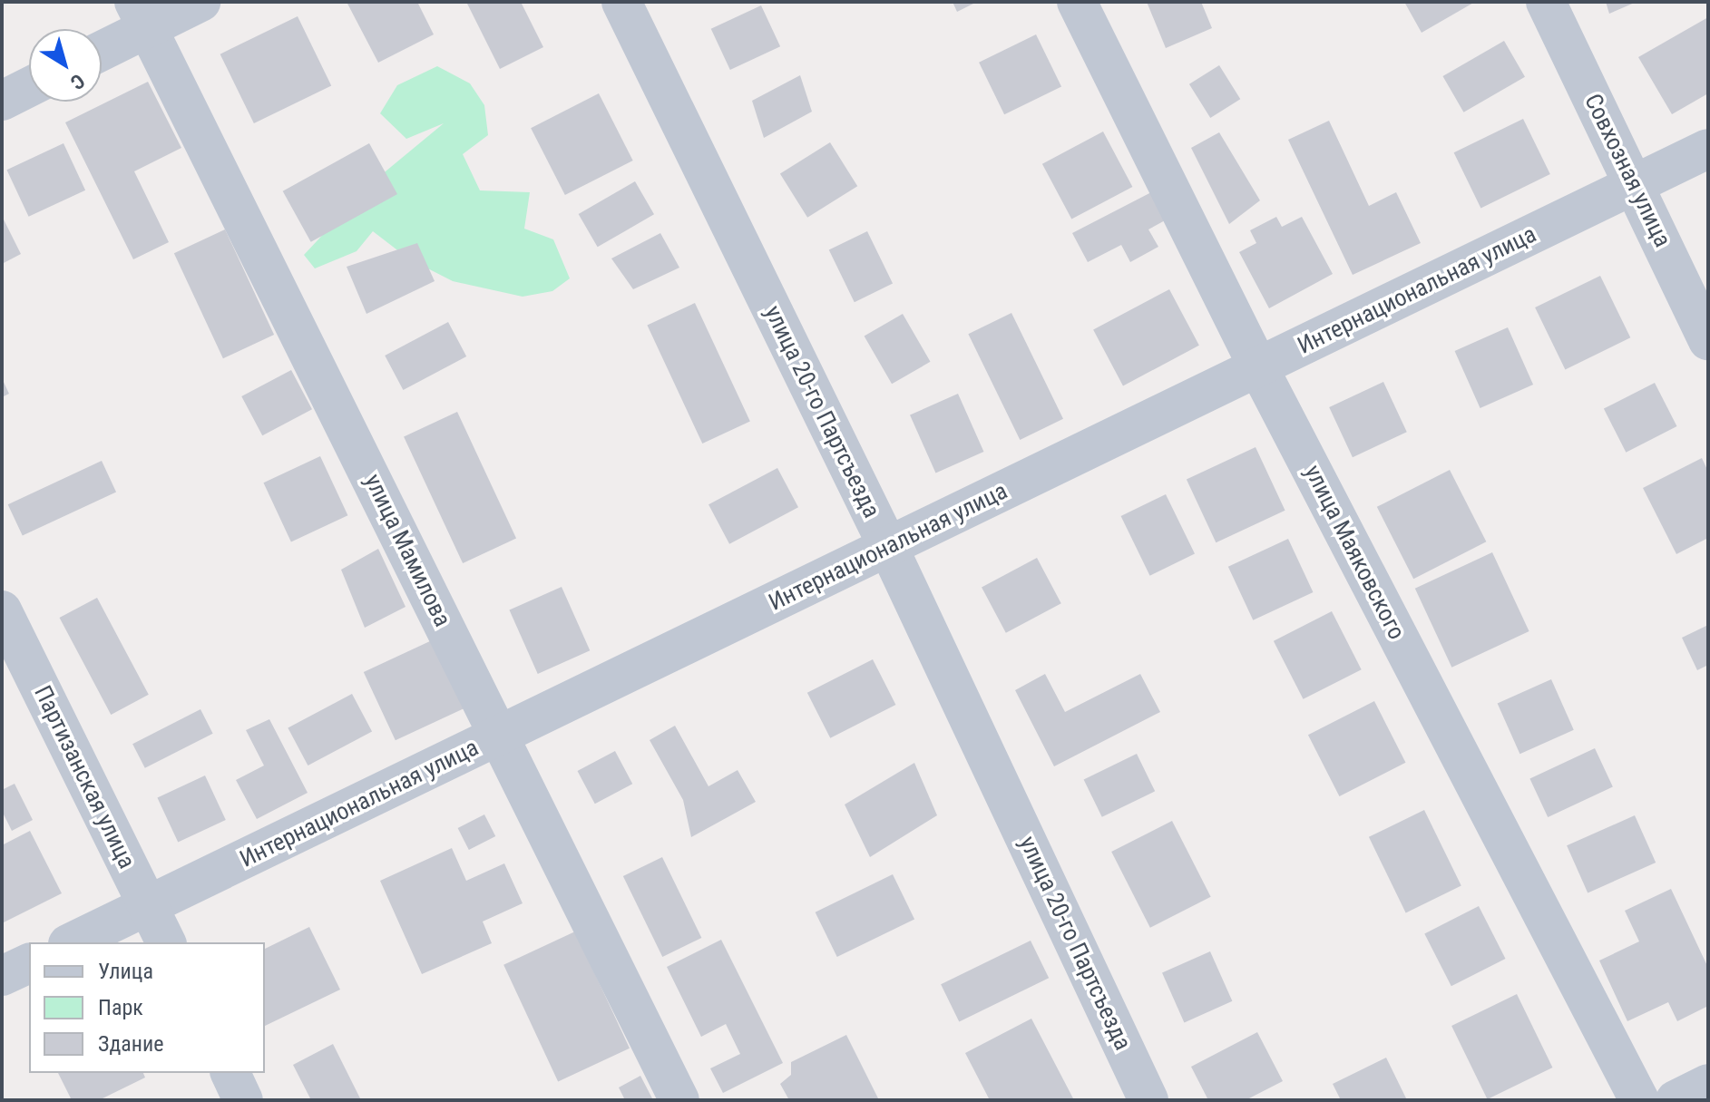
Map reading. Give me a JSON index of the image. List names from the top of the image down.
{
  "streets": {
    "street": [
      "Совхозная улица",
      "Интернациональная улица",
      "улица 20-го Партсъезда",
      "улица Мамилова",
      "улица Маяковского",
      "Партизанская улица"
    ]
  },
  "crossings": [
    ["Совхозная улица", "Интернациональная улица"],
    ["Интернациональная улица", "улица 20-го Партсъезда"],
    ["Интернациональная улица", "улица Мамилова"],
    ["Интернациональная улица", "улица Маяковского"],
    ["Интернациональная улица", "Партизанская улица"]
  ],
  "legend": ["Улица", "Парк", "Здание"],
  "north": "bottom right"
}
